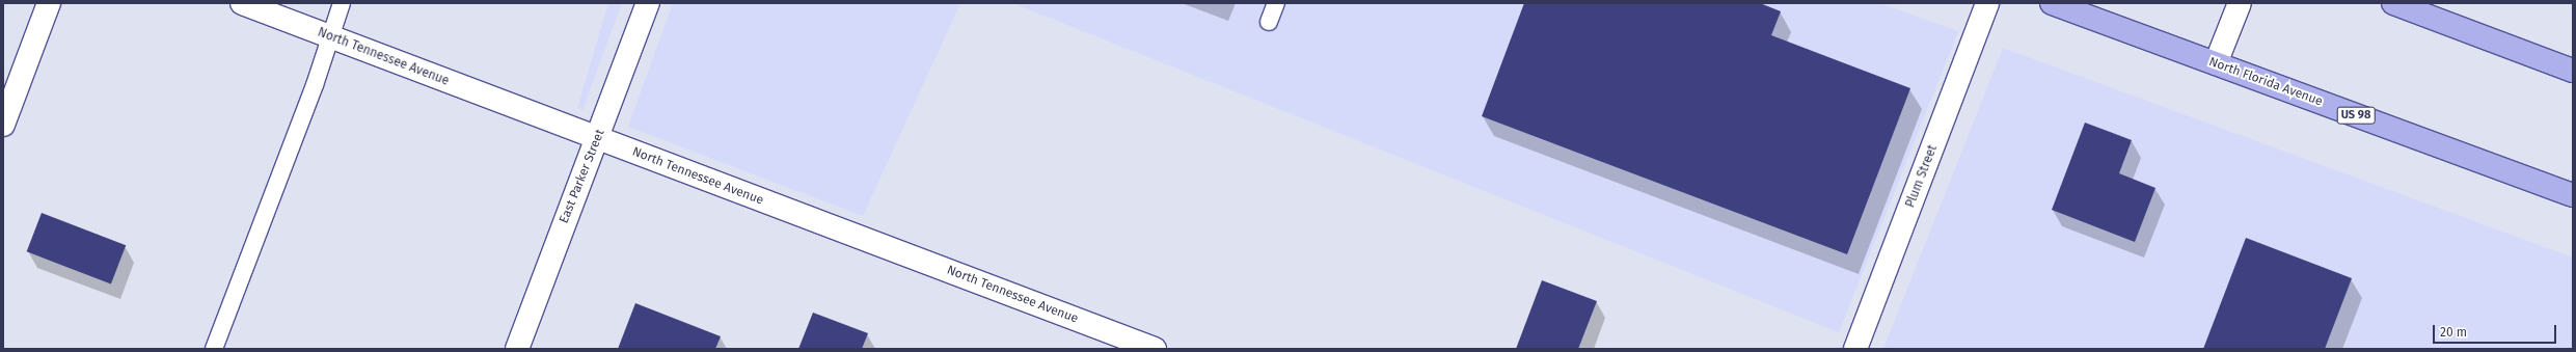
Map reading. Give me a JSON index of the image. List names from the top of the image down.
{
  "streets": {
    "main road": ["North Florida Avenue", "US 98"],
    "street": ["North Tennessee Avenue", "East Parker Street", "Plum Street"]
  },
  "crossings": [
    ["North Tennessee Avenue", "East Parker Street"]
  ],
  "scale_bar": "20 m"
}
